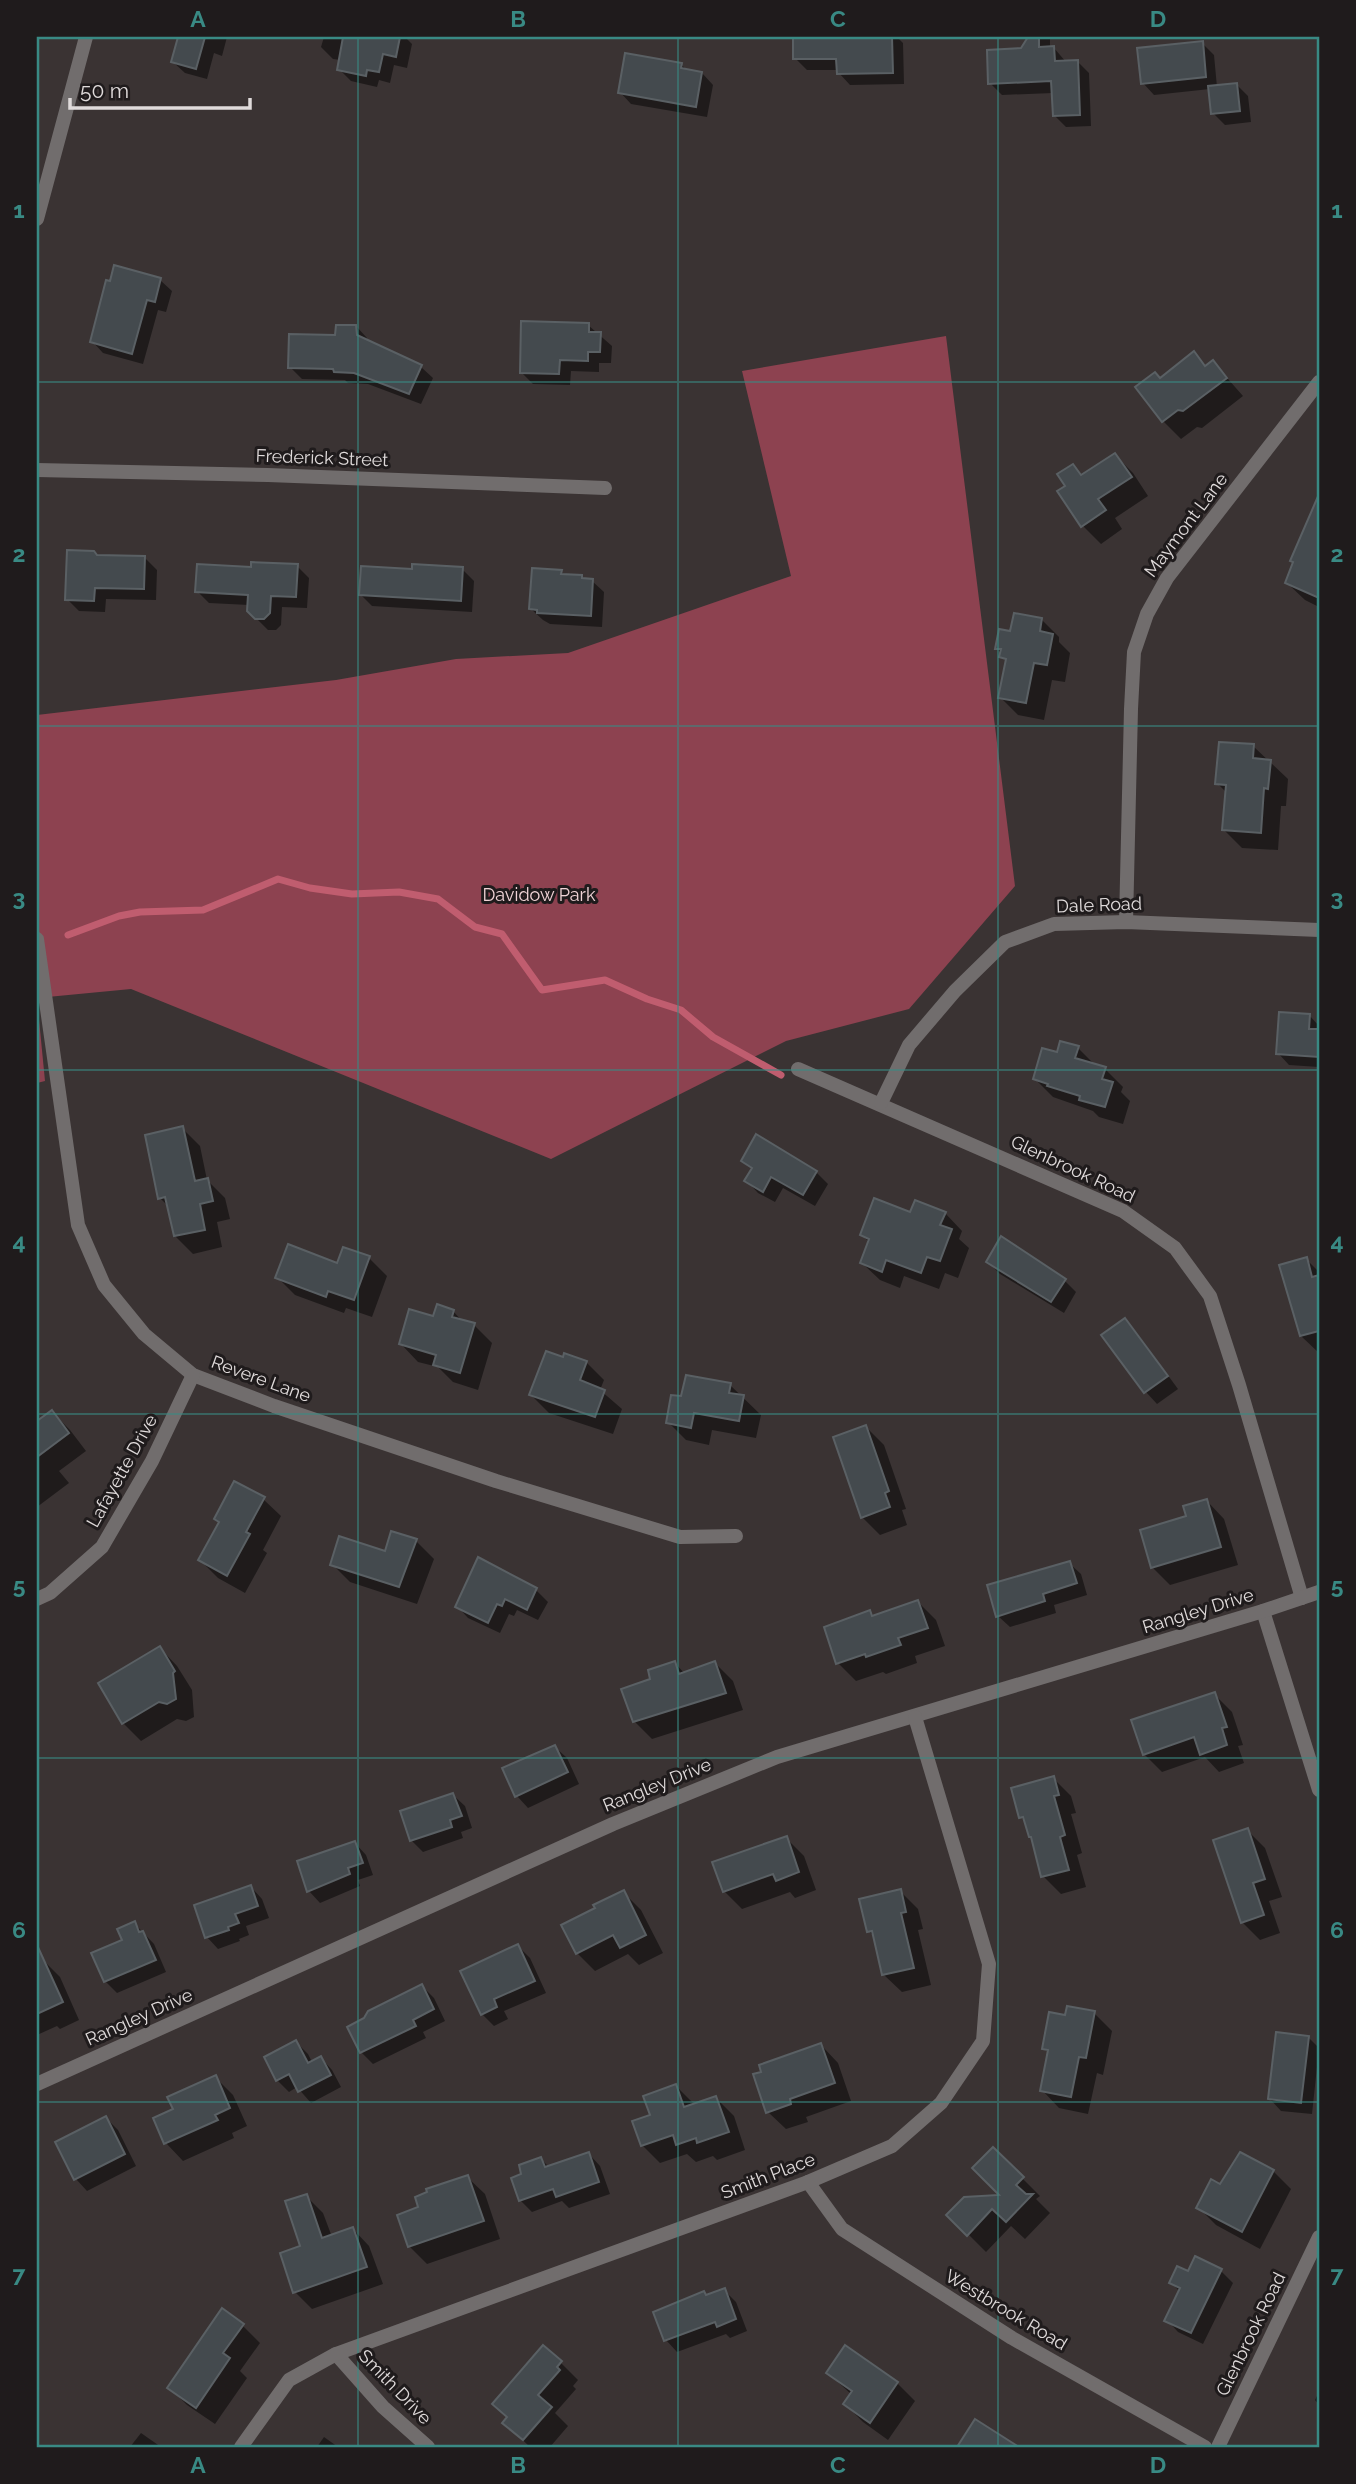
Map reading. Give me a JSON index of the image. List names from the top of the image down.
{
  "streets": {
    "street": [
      "Frederick Street",
      "Maymont Lane",
      "Dale Road",
      "Glenbrook Road",
      "Revere Lane",
      "Lafayette Drive",
      "Rangley Drive",
      "Smith Place",
      "Westbrook Road",
      "Smith Drive"
    ]
  },
  "crossings": [
    ["Maymont Lane", "Dale Road"],
    ["Dale Road", "Glenbrook Road"],
    ["Glenbrook Road", "Rangley Drive"],
    ["Revere Lane", "Lafayette Drive"],
    ["Rangley Drive", "Smith Place"],
    ["Smith Place", "Westbrook Road"],
    ["Smith Place", "Smith Drive"]
  ],
  "parks": ["Davidow Park"],
  "scale_bar": "50 m",
  "grid": {
    "columns": [
      "A",
      "B",
      "C",
      "D"
    ],
    "rows": [
      "1",
      "2",
      "3",
      "4",
      "5",
      "6",
      "7"
    ]
  }
}
